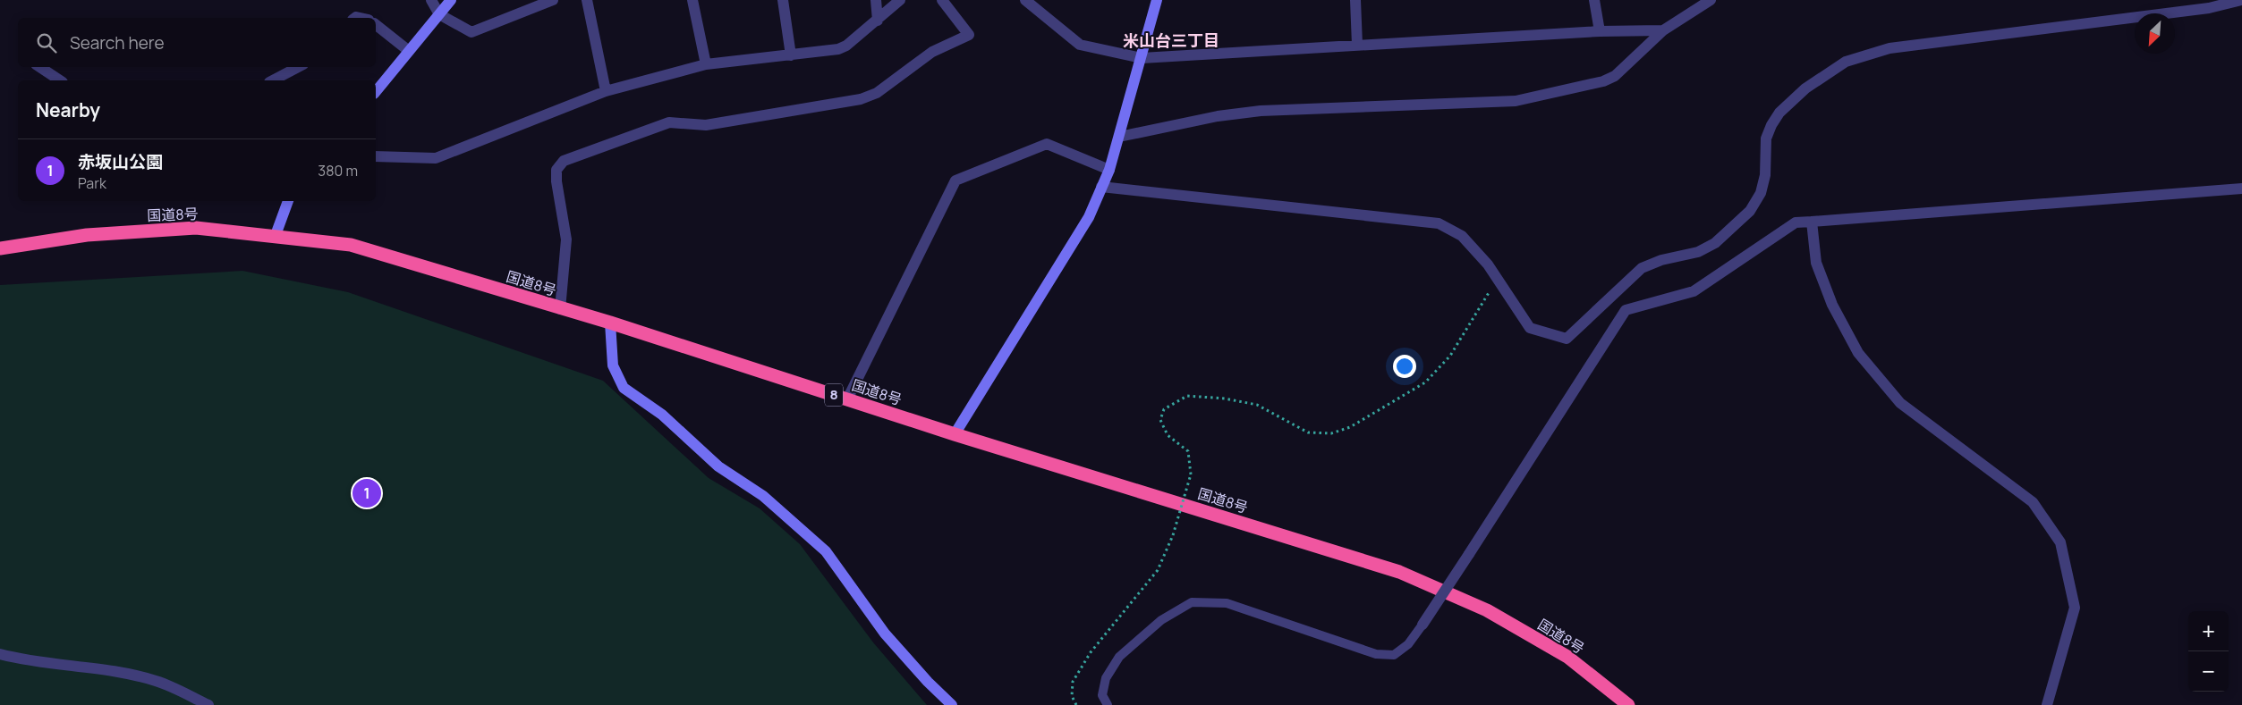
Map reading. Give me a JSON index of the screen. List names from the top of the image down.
{
  "streets": {
    "highway": ["国道8号", "8"]
  },
  "districts": ["米山台三丁目"],
  "north": "bottom left",
  "page": {
    "search": "Search here",
    "heading": "Nearby",
    "list": [
      {
        "mark": "1",
        "name": "赤坂山公園",
        "note": "Park",
        "value": "380 m"
      }
    ],
    "pins": "1",
    "map_buttons": ["+", "−"]
  }
}
